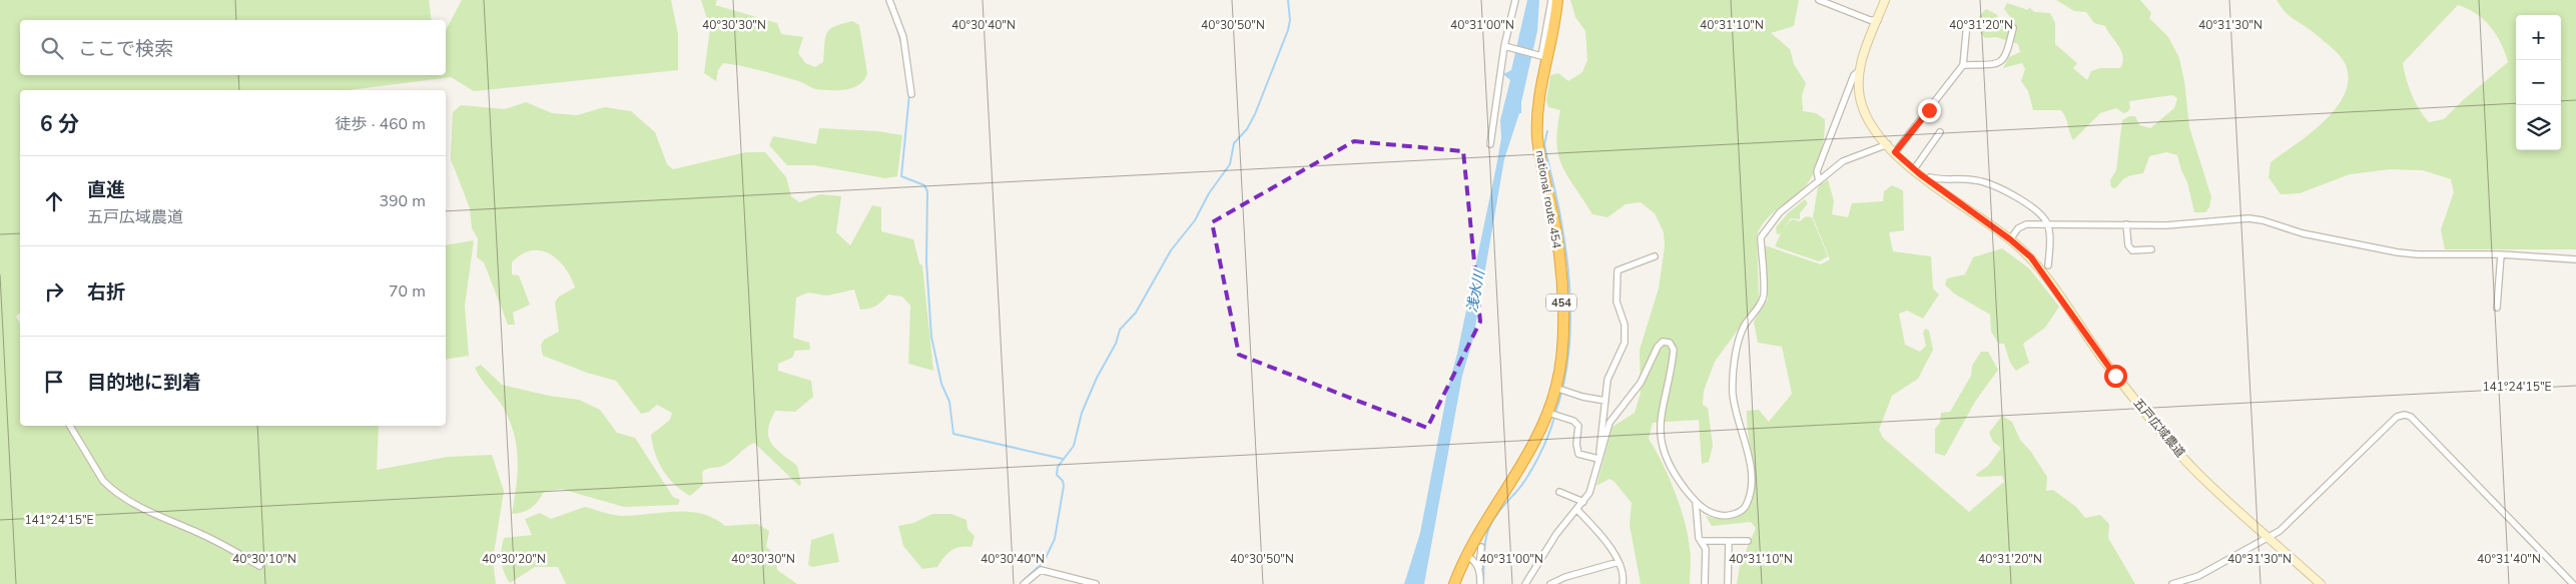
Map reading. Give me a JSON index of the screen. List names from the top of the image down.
{
  "streets": {
    "highway": ["national route 454", "454"],
    "street": ["五戸広域農道"]
  },
  "water": ["浅水川"],
  "page": {
    "map_buttons": ["+", "−"],
    "search": "ここで検索",
    "heading": ["6 分", "徒歩 · 460 m"],
    "list": [
      ["直進", "五戸広域農道", "390 m"],
      ["右折", "70 m"],
      "目的地に到着"
    ]
  },
  "coordinates": [
    "40°30'30\"N",
    "40°30'40\"N",
    "40°30'50\"N",
    "40°31'00\"N",
    "40°31'10\"N",
    "40°31'20\"N",
    "40°31'30\"N",
    "141°24'15\"E",
    "40°30'10\"N",
    "40°30'20\"N",
    "40°31'40\"N"
  ]
}
